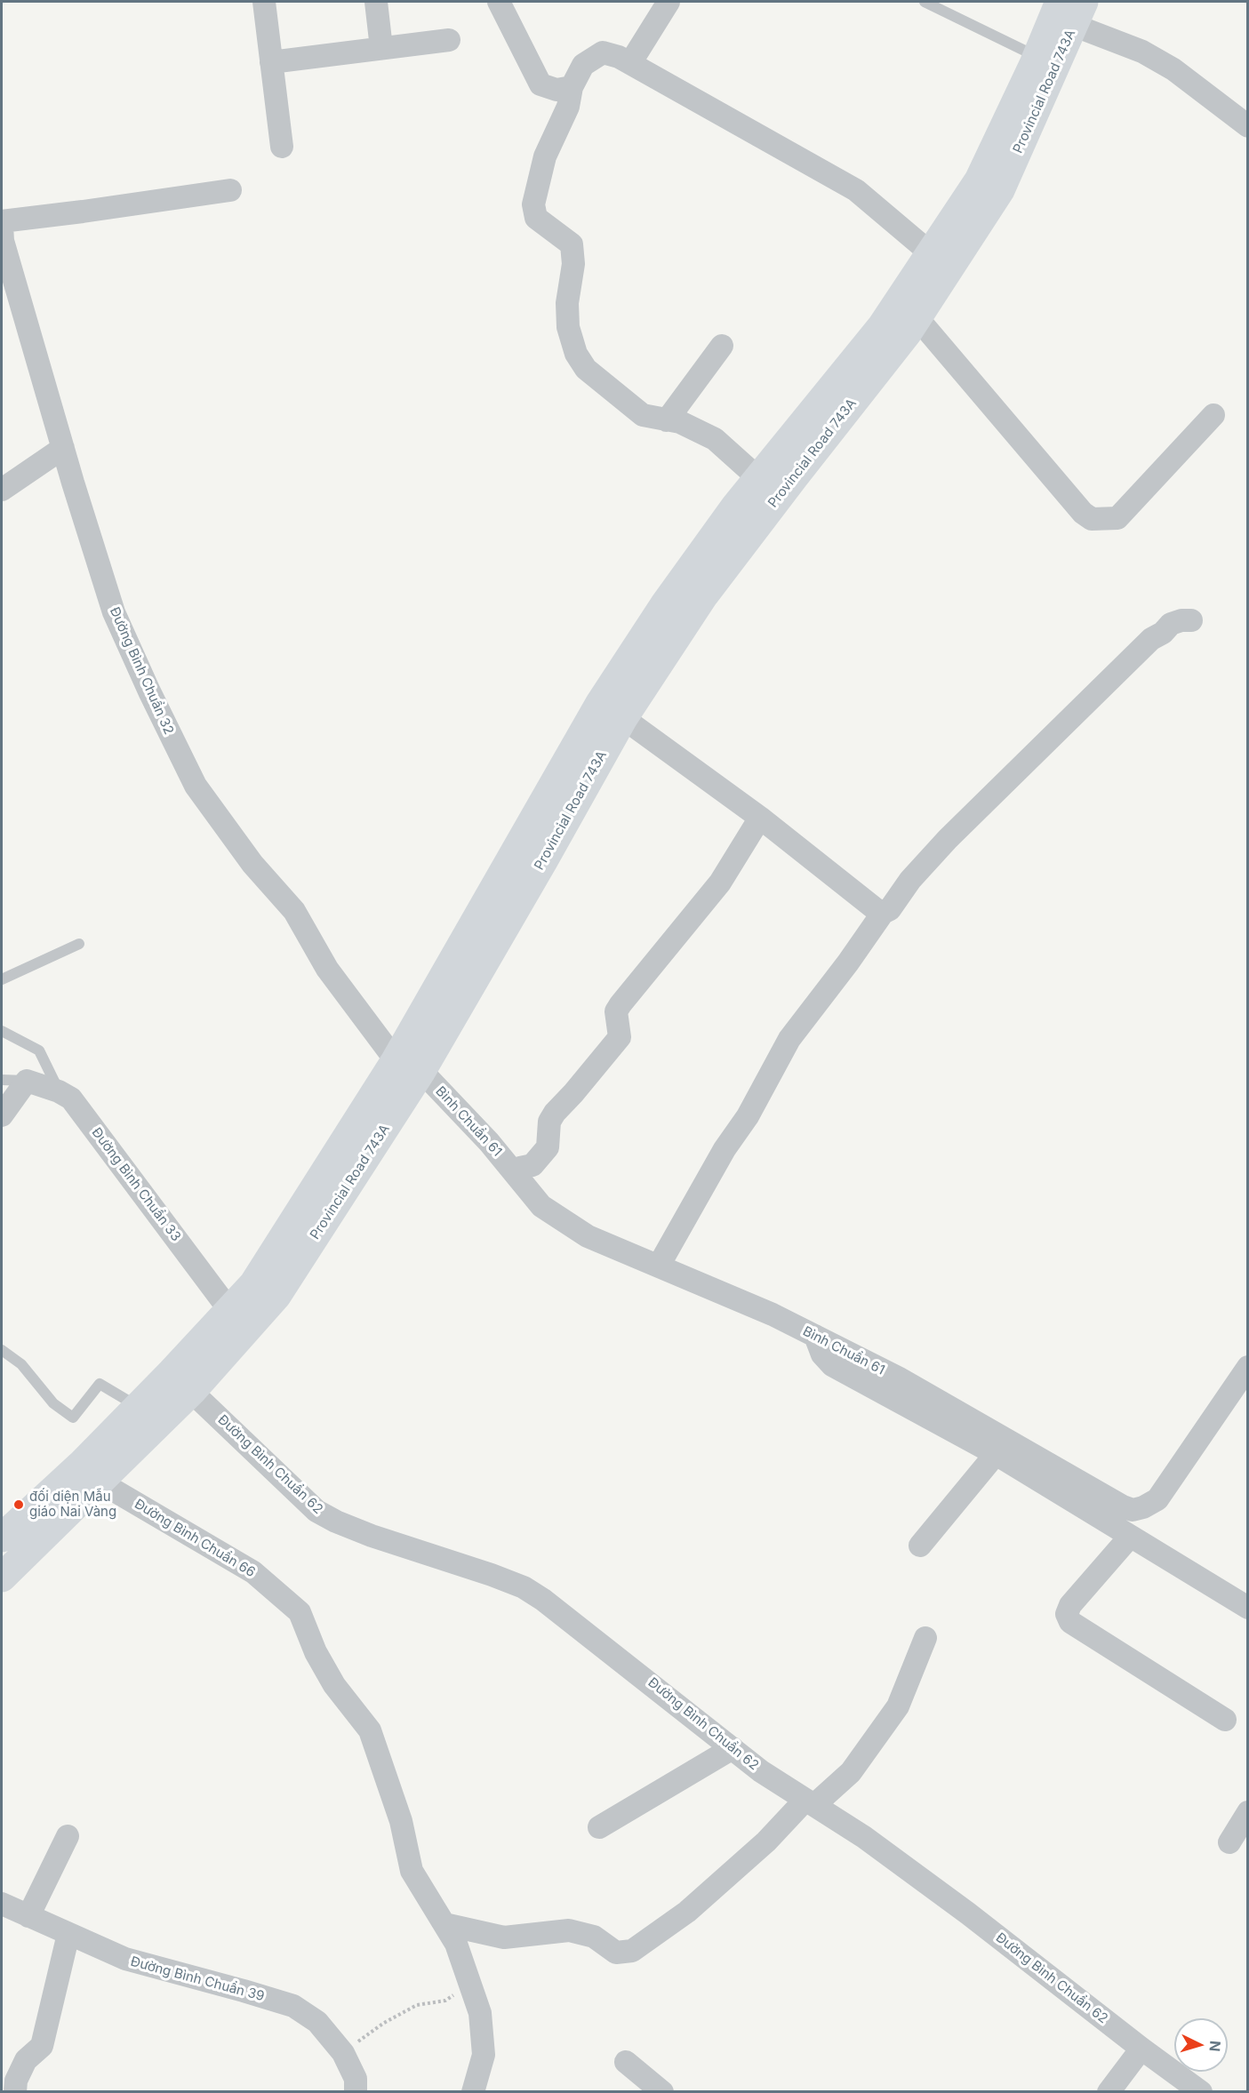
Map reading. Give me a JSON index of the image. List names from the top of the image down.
{
  "streets": {
    "main road": ["Provincial Road 743A"],
    "street": [
      "Đường Bình Chuẩn 32",
      "Bình Chuẩn 61",
      "Đường Bình Chuẩn 33",
      "Đường Bình Chuẩn 62",
      "Đường Bình Chuẩn 66",
      "Đường Bình Chuẩn 39"
    ]
  },
  "crossings": [
    ["Provincial Road 743A", "Đường Bình Chuẩn 32"],
    ["Provincial Road 743A", "Bình Chuẩn 61"],
    ["Provincial Road 743A", "Đường Bình Chuẩn 33"],
    ["Provincial Road 743A", "Đường Bình Chuẩn 62"],
    ["Provincial Road 743A", "Đường Bình Chuẩn 66"],
    ["Đường Bình Chuẩn 32", "Bình Chuẩn 61"]
  ],
  "places": ["đối diện Mẫu giáo Nai Vàng"],
  "north": "right"
}
